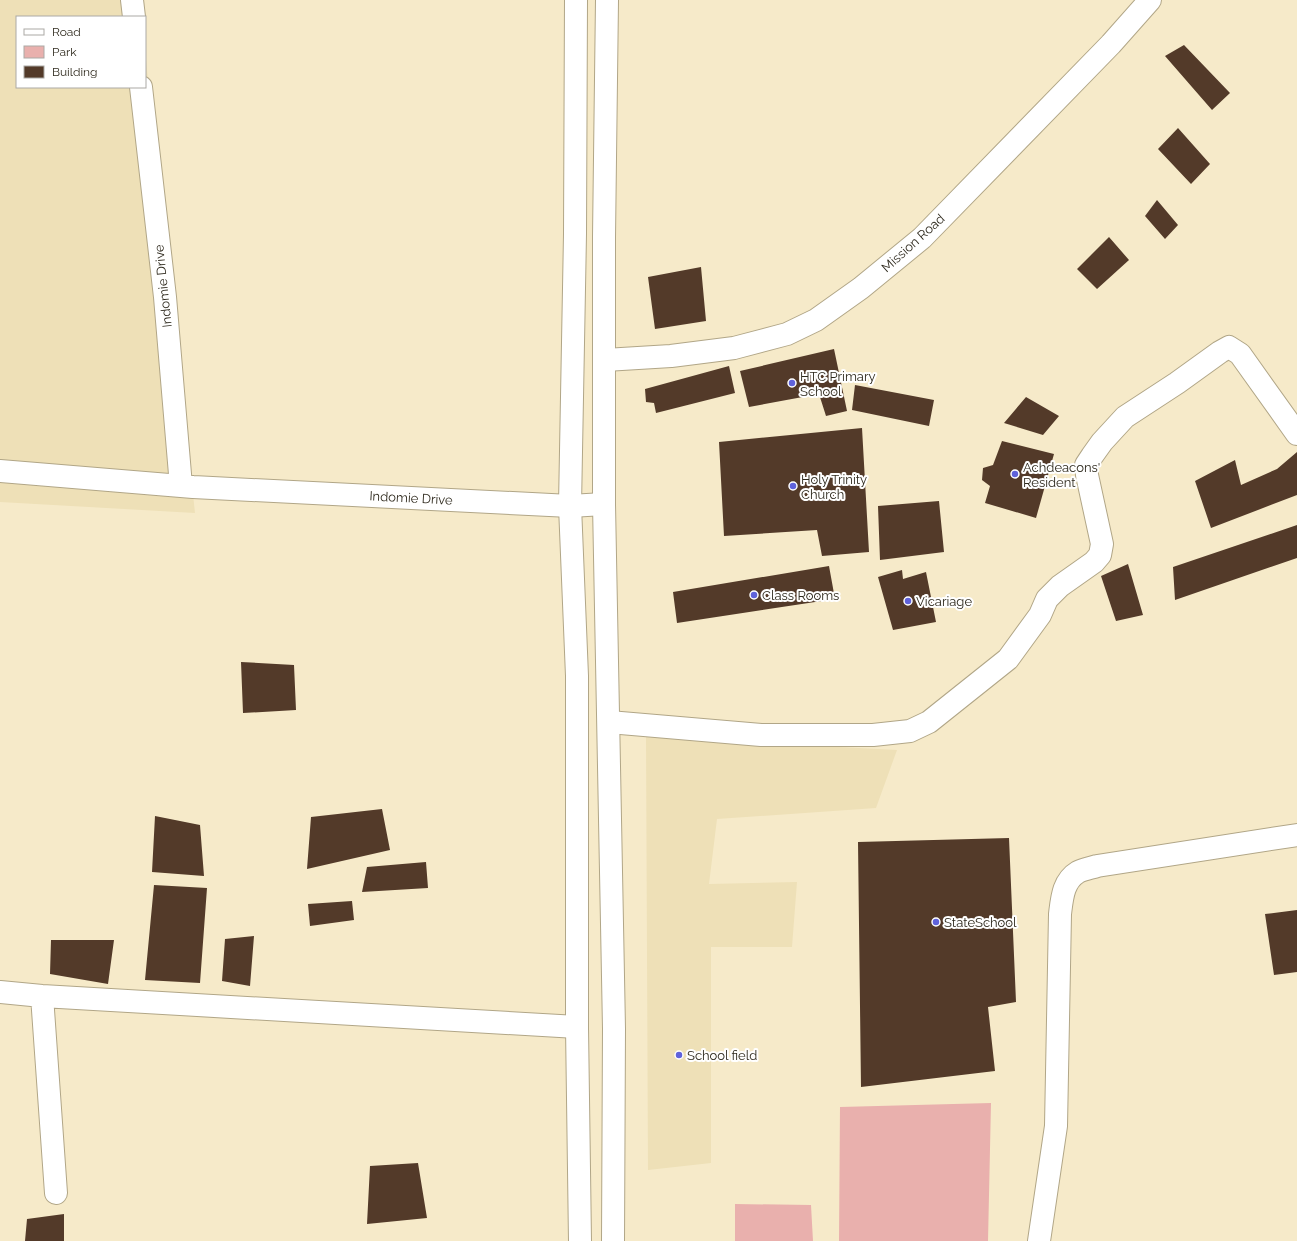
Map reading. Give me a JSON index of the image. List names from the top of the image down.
{
  "streets": {
    "street": ["Mission Road", "Indomie Drive"]
  },
  "places": [
    "HTC Primary School",
    "Achdeacons' Resident",
    "Holy Trinity Church",
    "Class Rooms",
    "Vicariage",
    "StateSchool",
    "School field"
  ],
  "legend": ["Road", "Park", "Building"]
}
